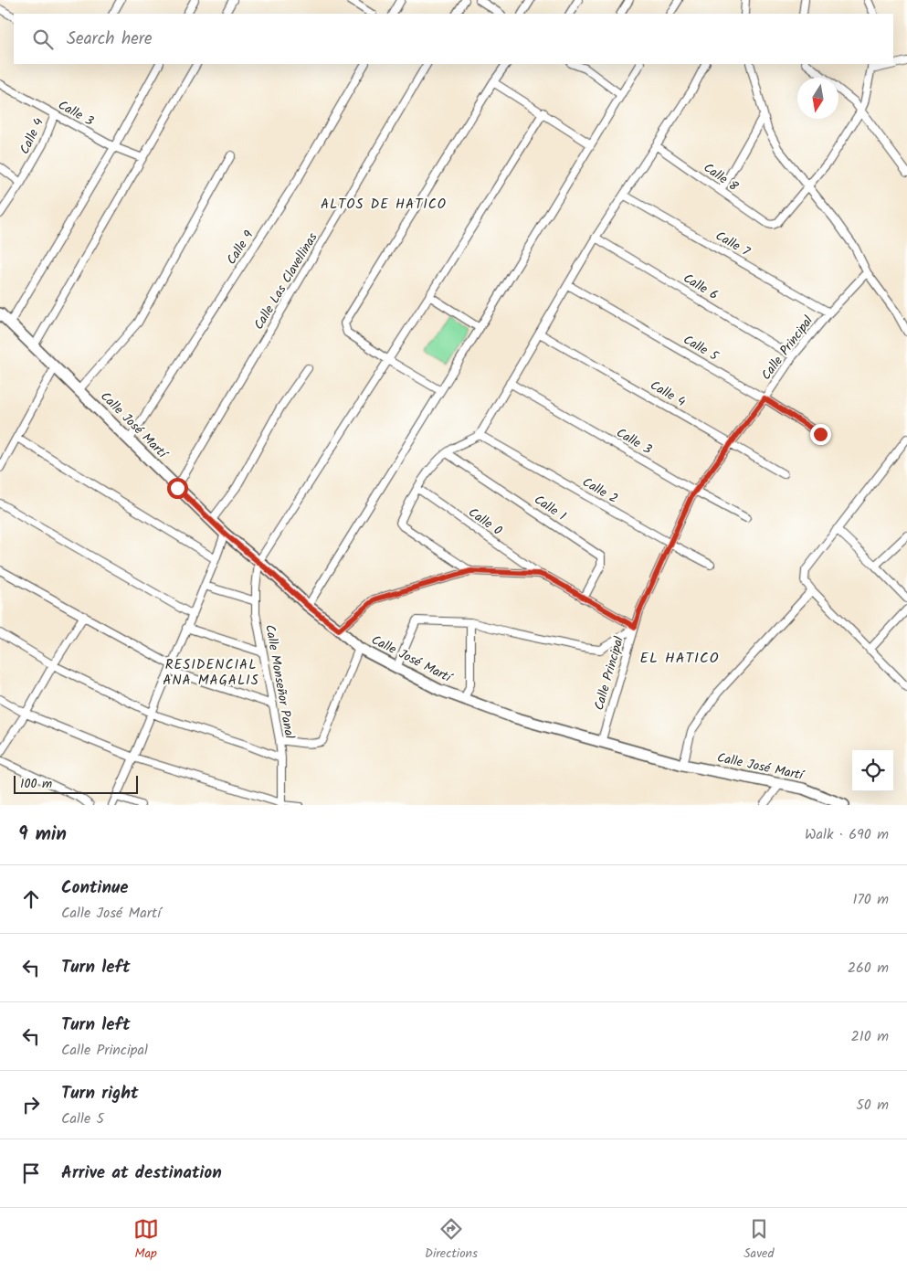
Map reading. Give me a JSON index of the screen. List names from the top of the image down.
{
  "streets": {
    "main road": ["Calle José Martí"],
    "street": [
      "Calle 3",
      "Calle 4",
      "Calle 8",
      "Calle 7",
      "Calle 9",
      "Calle Las Clavellinas",
      "Calle 6",
      "Calle 5",
      "Calle Principal",
      "Calle 2",
      "Calle 1",
      "Calle 0",
      "Calle Monseñor Panal"
    ]
  },
  "crossings": [
    ["Calle 3", "Calle 4"],
    ["Calle 3", "Calle Principal"],
    ["Calle 4", "Calle Principal"],
    ["Calle 7", "Calle Principal"],
    ["Calle 9", "Calle José Martí"],
    ["Calle Las Clavellinas", "Calle José Martí"],
    ["Calle 6", "Calle Principal"],
    ["Calle 5", "Calle Principal"],
    ["Calle Principal", "Calle José Martí"],
    ["Calle Principal", "Calle 2"],
    ["Calle José Martí", "Calle Monseñor Panal"]
  ],
  "districts": ["ALTOS DE HATICO", "EL HATICO", "RESIDENCIAL ANA MAGALIS"],
  "scale_bar": "100 m",
  "north": "bottom",
  "page": {
    "search": "Search here",
    "scale": "100 m",
    "heading": ["9 min", "Walk · 690 m"],
    "list": [
      ["Continue", "Calle José Martí", "170 m"],
      ["Turn left", "260 m"],
      ["Turn left", "Calle Principal", "210 m"],
      ["Turn right", "Calle 5", "50 m"],
      "Arrive at destination"
    ],
    "nav": ["Map", "Directions", "Saved"]
  }
}
